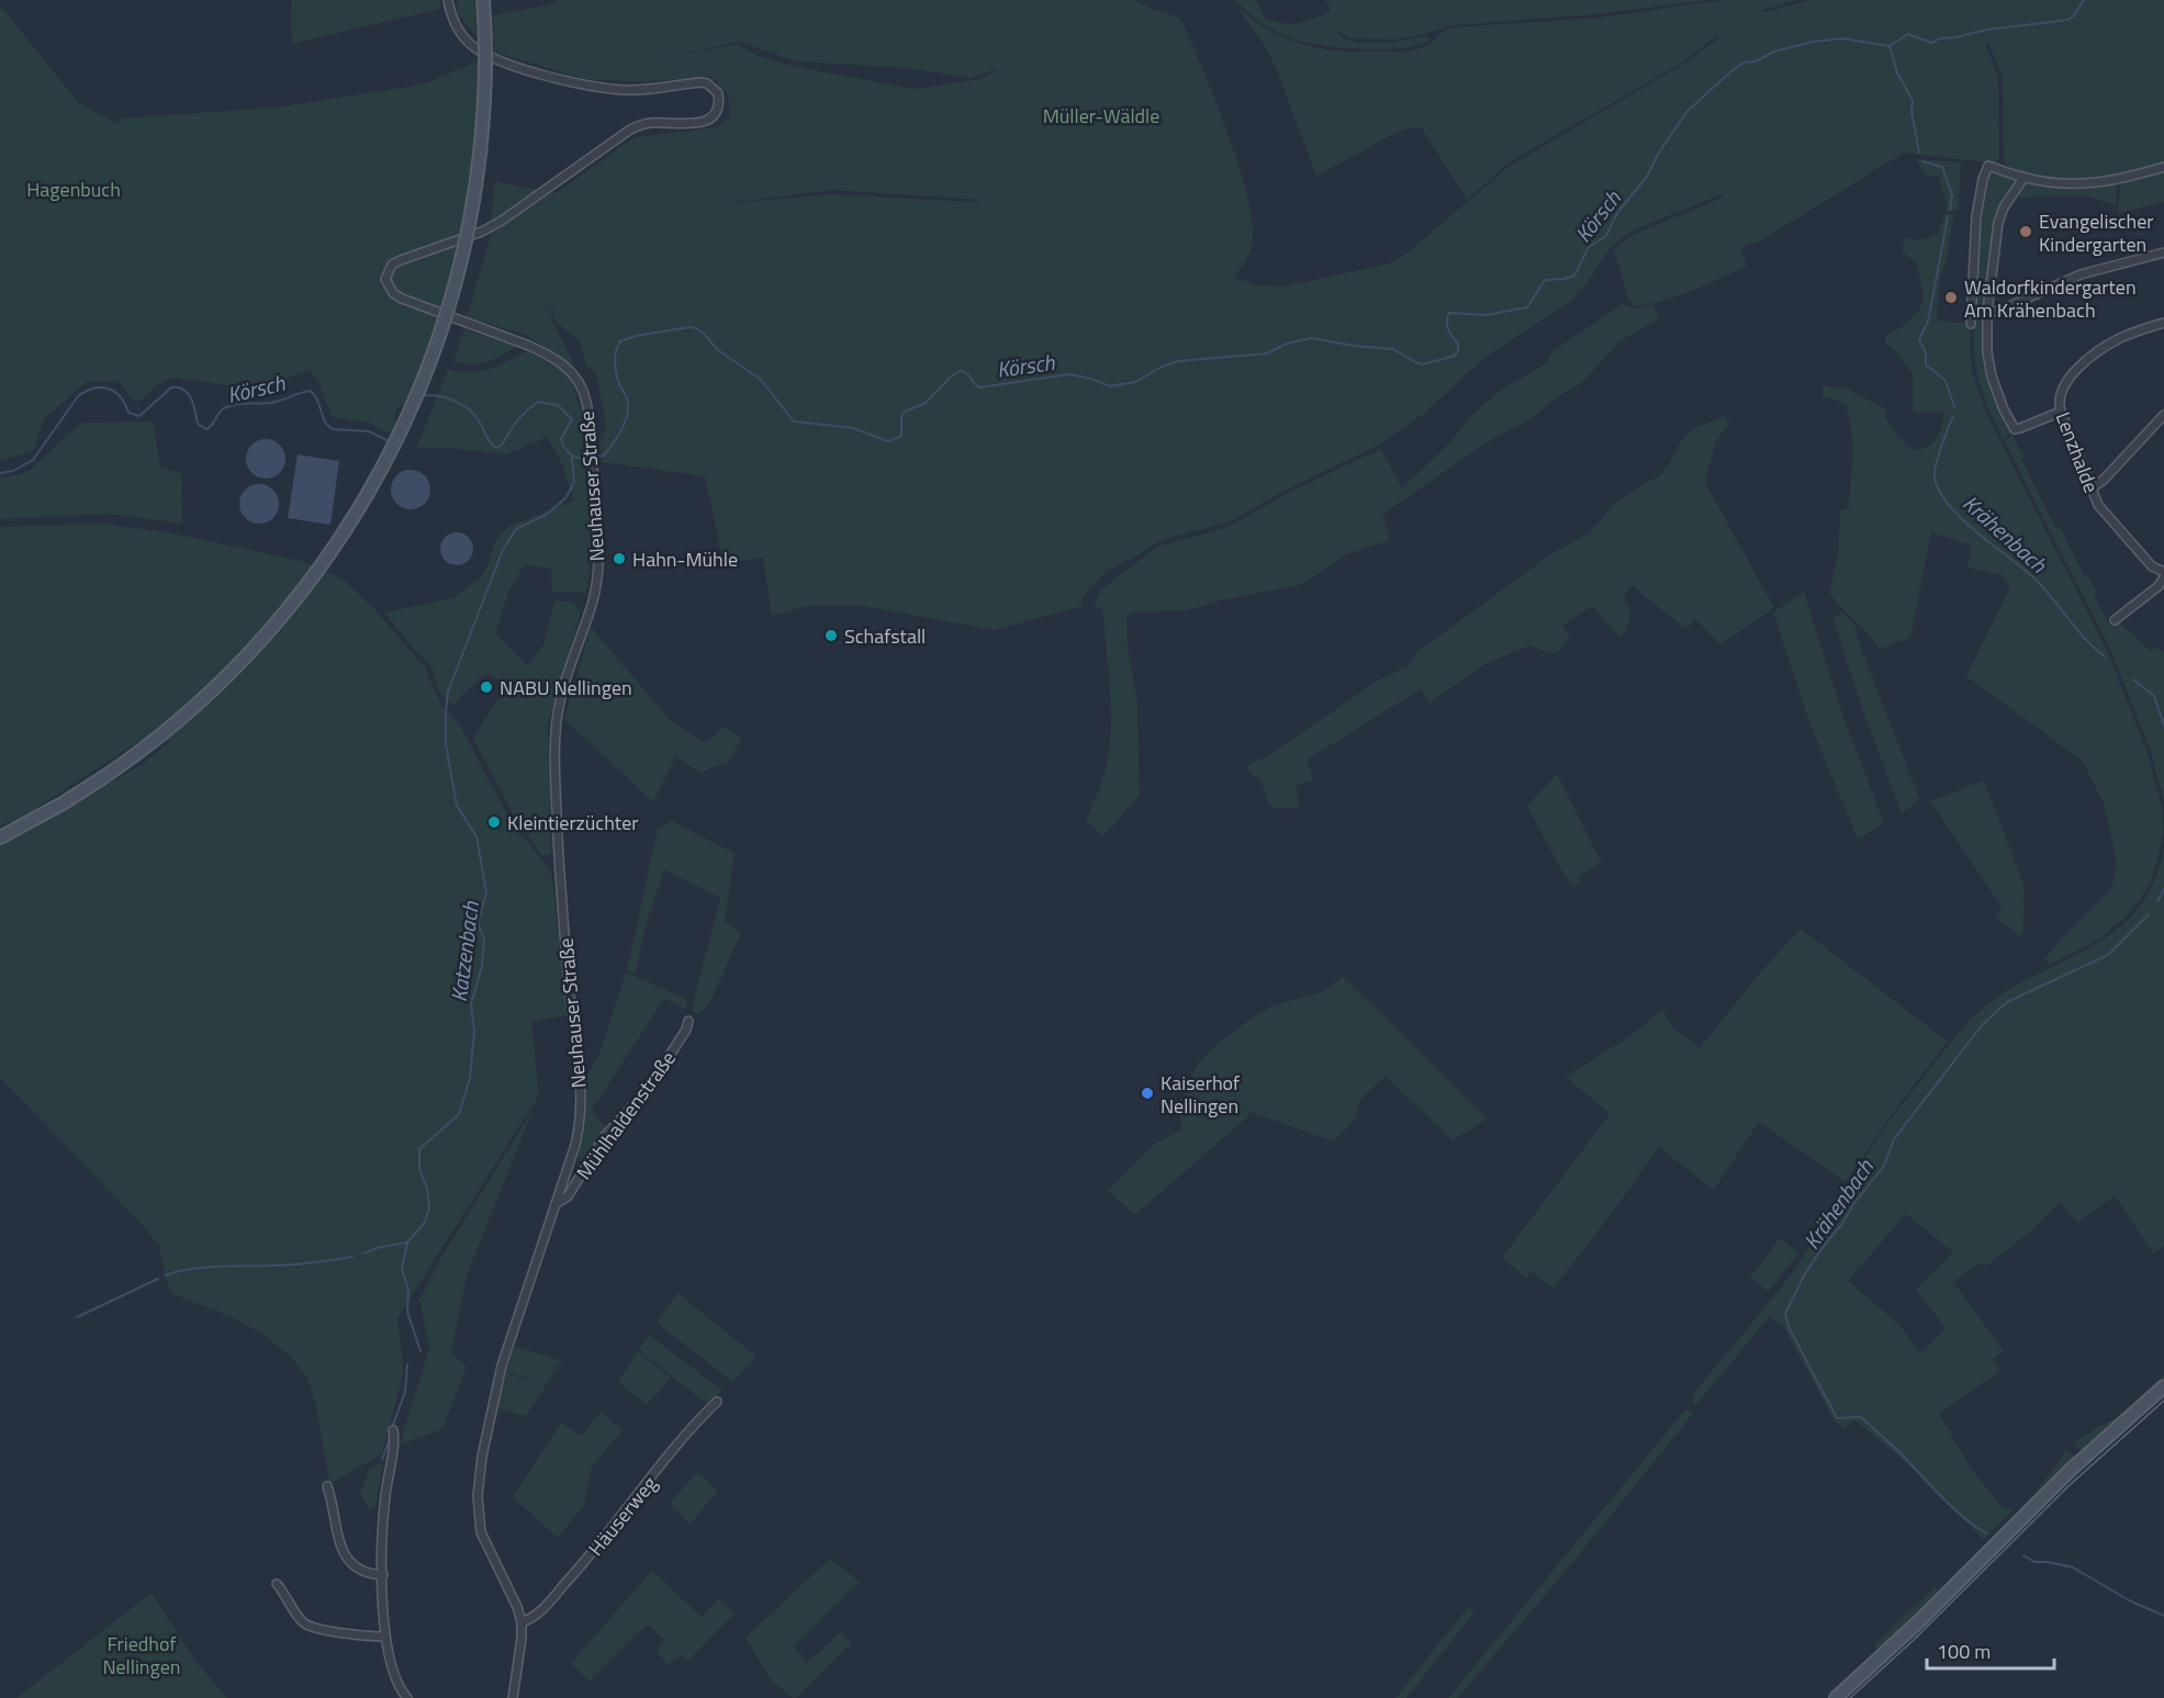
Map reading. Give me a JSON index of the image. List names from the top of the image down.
{
  "streets": {
    "street": [
      "Lenzhalde",
      "Neuhauser Straße",
      "Mühlhaldenstraße",
      "Häuserweg"
    ]
  },
  "crossings": [
    ["Neuhauser Straße", "Mühlhaldenstraße"],
    ["Neuhauser Straße", "Häuserweg"]
  ],
  "water": ["Körsch", "Krähenbach", "Katzenbach"],
  "parks": ["Müller-Wäldle", "Hagenbuch", "Friedhof Nellingen"],
  "places": [
    "Evangelischer Kindergarten",
    "Waldorfkindergarten Am Krähenbach",
    "Hahn-Mühle",
    "Schafstall",
    "NABU Nellingen",
    "Kleintierzüchter",
    "Kaiserhof Nellingen"
  ],
  "scale_bar": "100 m"
}
